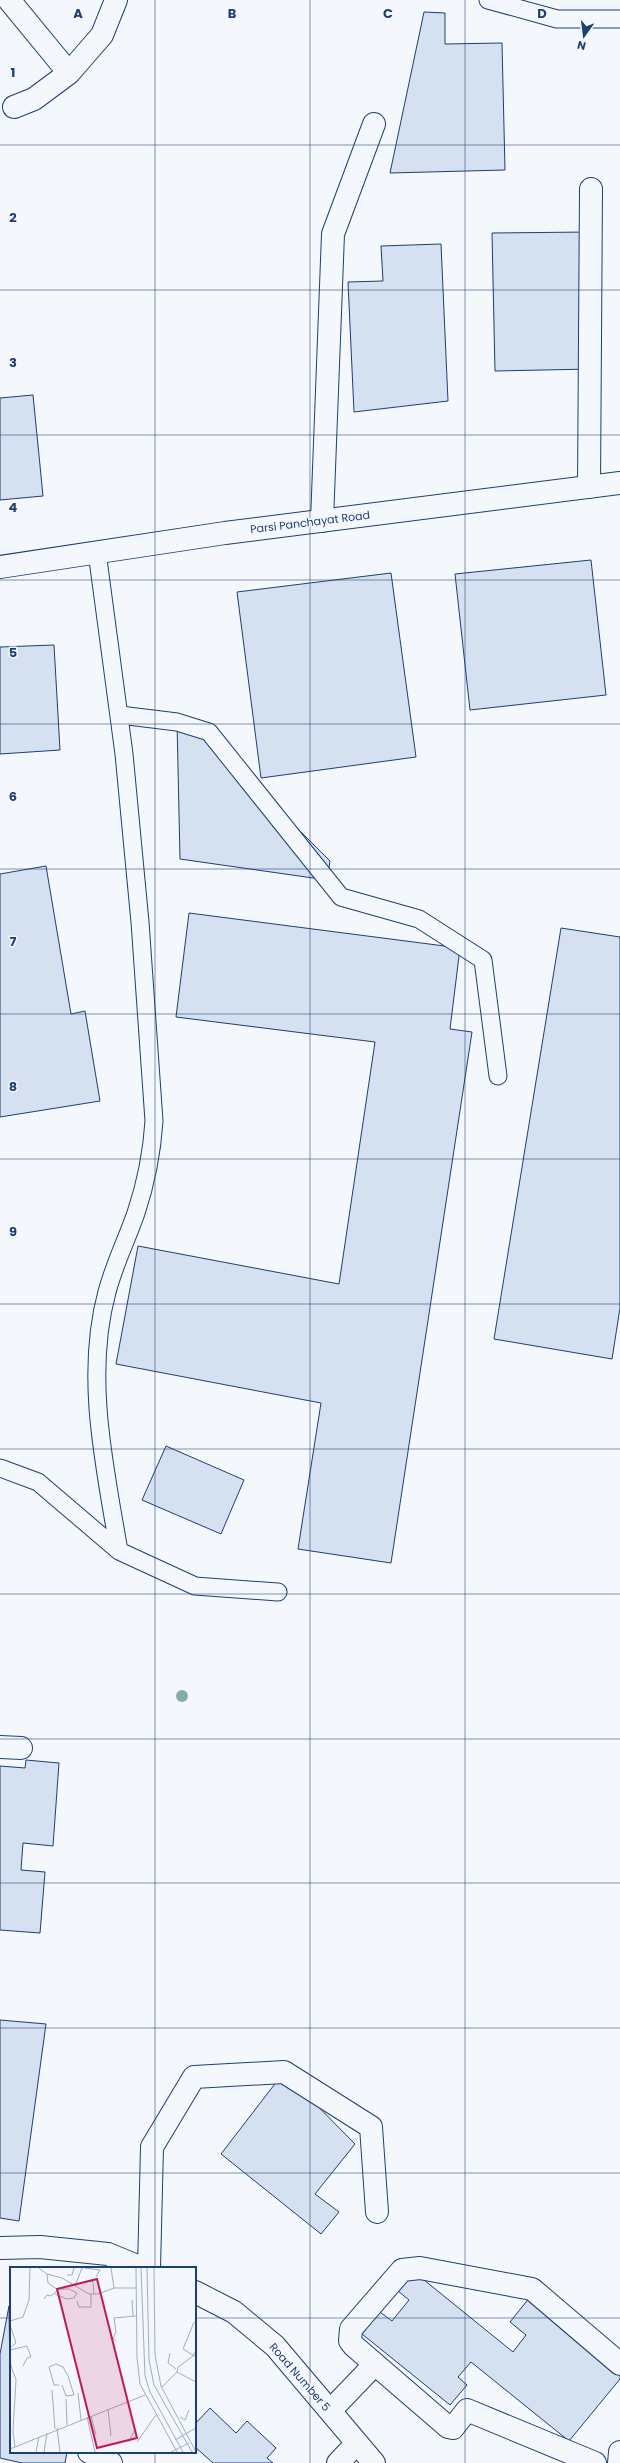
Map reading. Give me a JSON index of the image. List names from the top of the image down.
{
  "streets": {
    "street": ["Parsi Panchayat Road", "Road Number 5"]
  },
  "north": "bottom",
  "grid": {
    "columns": [
      "A",
      "B",
      "C",
      "D"
    ],
    "rows": [
      "1",
      "2",
      "3",
      "4",
      "5",
      "6",
      "7",
      "8",
      "9"
    ]
  }
}
